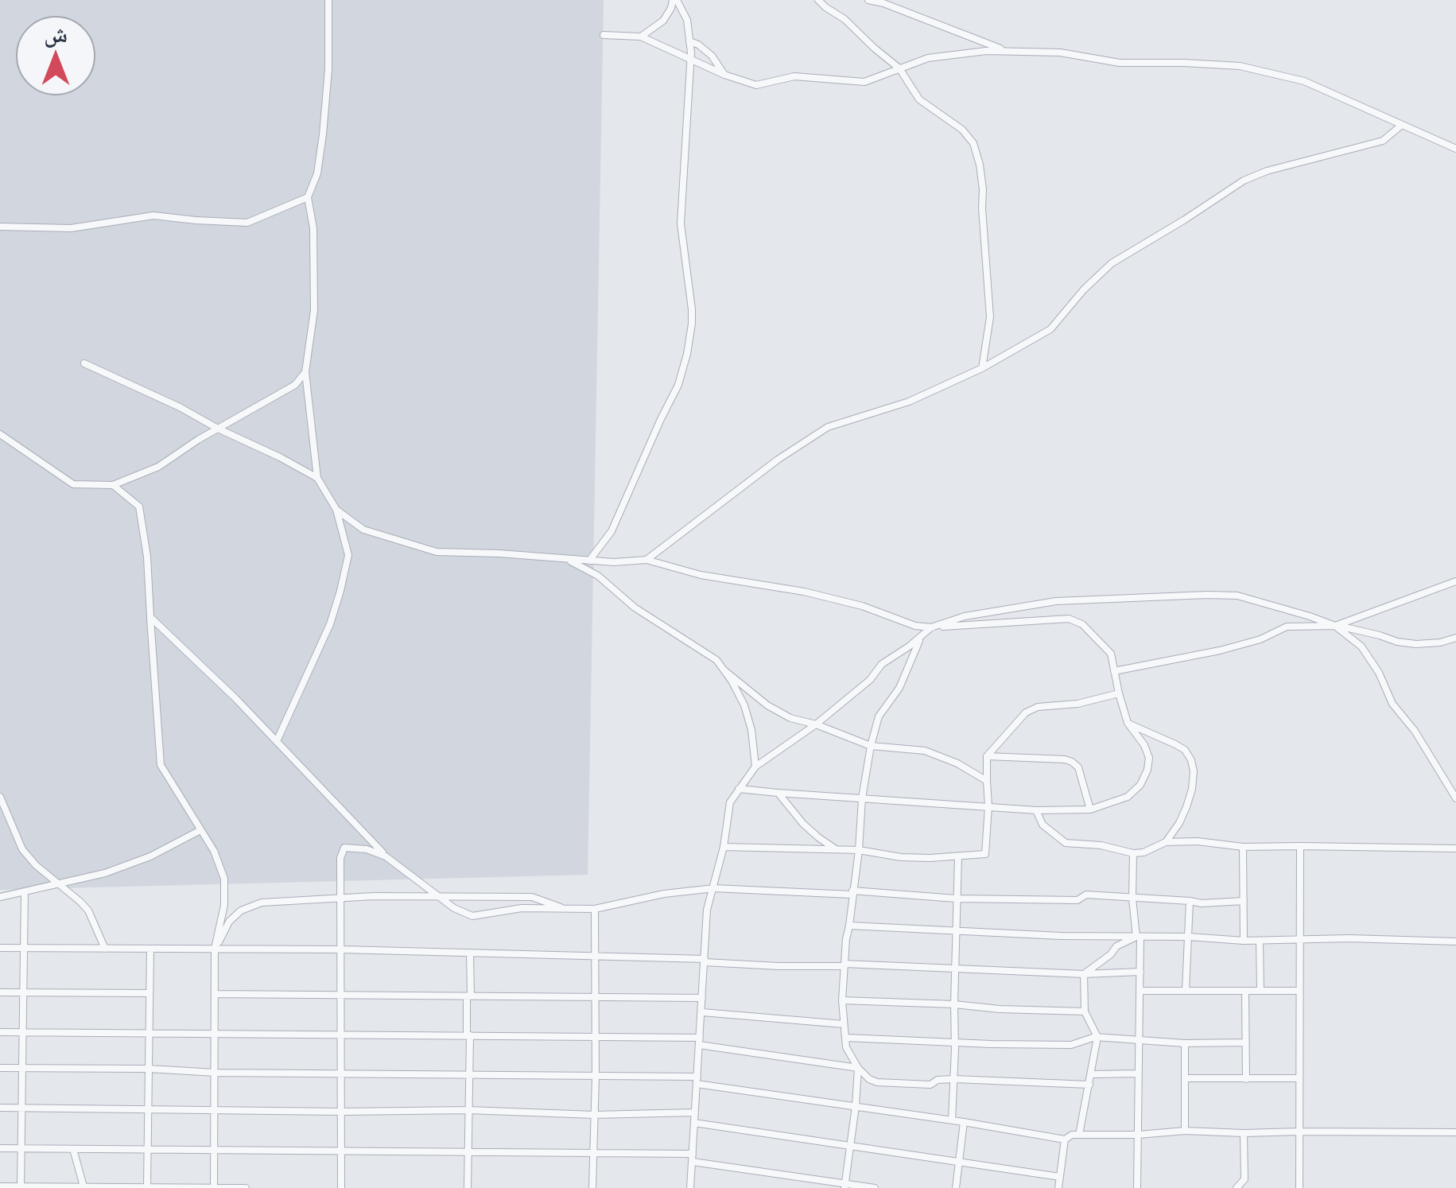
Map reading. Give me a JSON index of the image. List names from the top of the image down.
{
  "north": "top"
}
